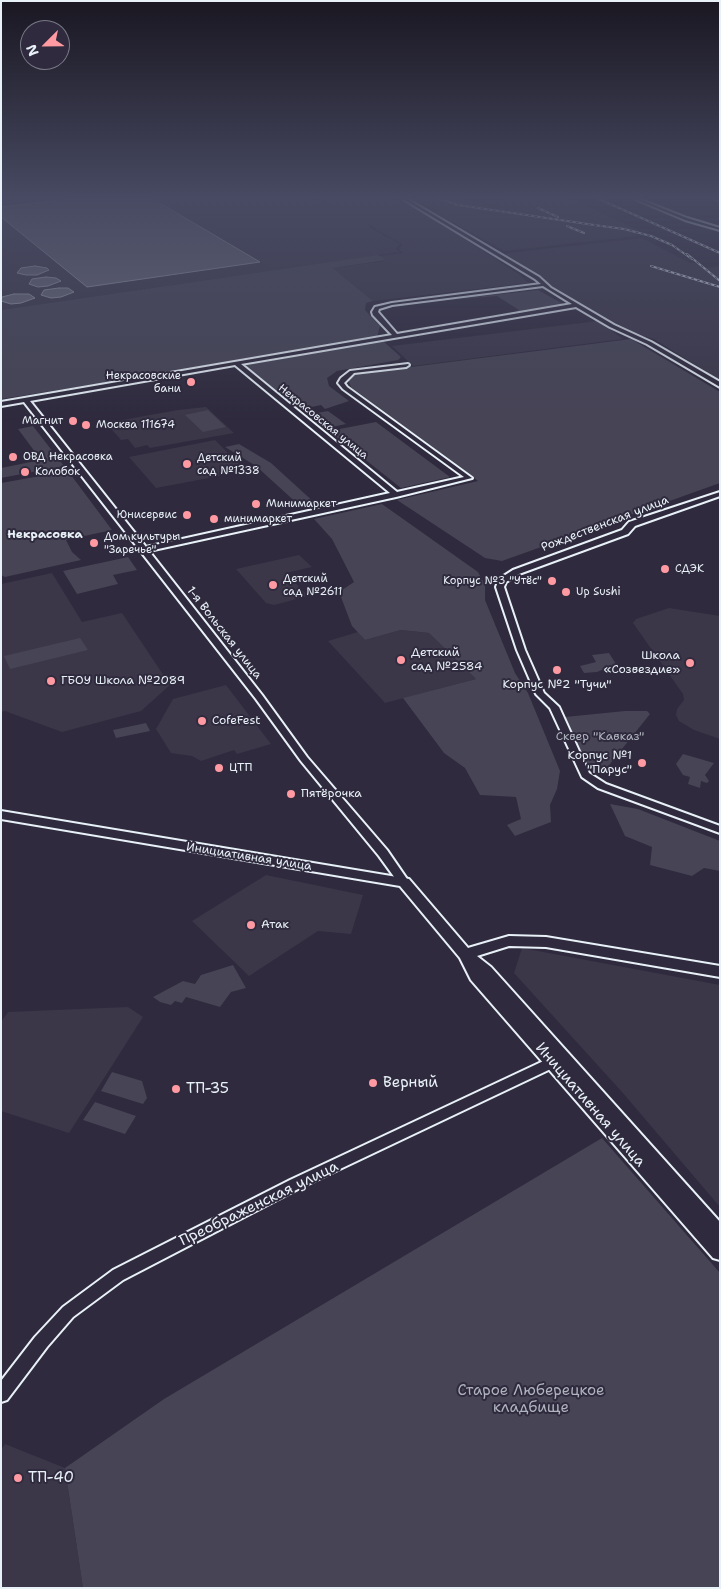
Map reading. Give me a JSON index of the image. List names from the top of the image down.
{
  "streets": {
    "main road": ["Инициативная улица"],
    "street": [
      "Некрасовская улица",
      "Рождественская улица",
      "1-я Вольская улица",
      "Преображенская улица"
    ]
  },
  "crossings": [
    ["1-я Вольская улица", "Инициативная улица"],
    ["Инициативная улица", "Преображенская улица"]
  ],
  "districts": ["Некрасовка"],
  "parks": ["Сквер \"Кавказ\"", "Старое Люберецкое кладбище"],
  "places": [
    "Некрасовские бани",
    "Магнит",
    "Москва 111674",
    "ОВД Некрасовка",
    "Детский сад №1338",
    "Колобок",
    "Минимаркет",
    "Юнисервис",
    "минимаркет",
    "Дом культуры \"Заречье\"",
    "СДЭК",
    "Корпус №3 \"Утёс\"",
    "Детский сад №2611",
    "Up Sushi",
    "Детский сад №2584",
    "Школа «Созвездие»",
    "Корпус №2 \"Тучи\"",
    "ГБОУ Школа №2089",
    "CofeFest",
    "Корпус №1 \"Парус\"",
    "ЦТП",
    "Пятёрочка",
    "Атак",
    "Верный",
    "ТП-35",
    "ТП-40"
  ],
  "north": "bottom left"
}
